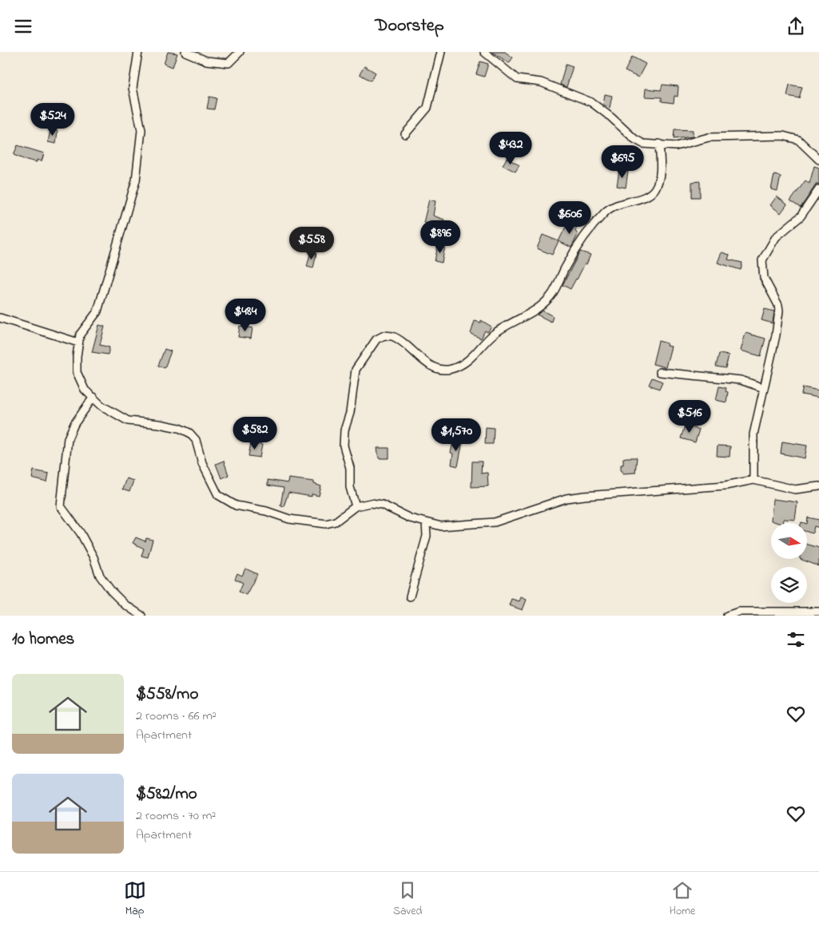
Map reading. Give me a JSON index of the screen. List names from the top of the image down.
{
  "north": "right",
  "page": {
    "header": "Doorstep",
    "price": [
      "$524",
      "$432",
      "$695",
      "$606",
      "$896",
      "$558",
      "$484",
      "$516",
      "$582",
      "$1,570"
    ],
    "heading": "10 homes",
    "list": [
      {
        "name": "$558/mo",
        "note": "2 rooms · 66 m² · Apartment"
      },
      {
        "name": "$582/mo",
        "note": "2 rooms · 70 m² · Apartment"
      }
    ],
    "tabs": ["Map", "Saved", "Home"]
  }
}
